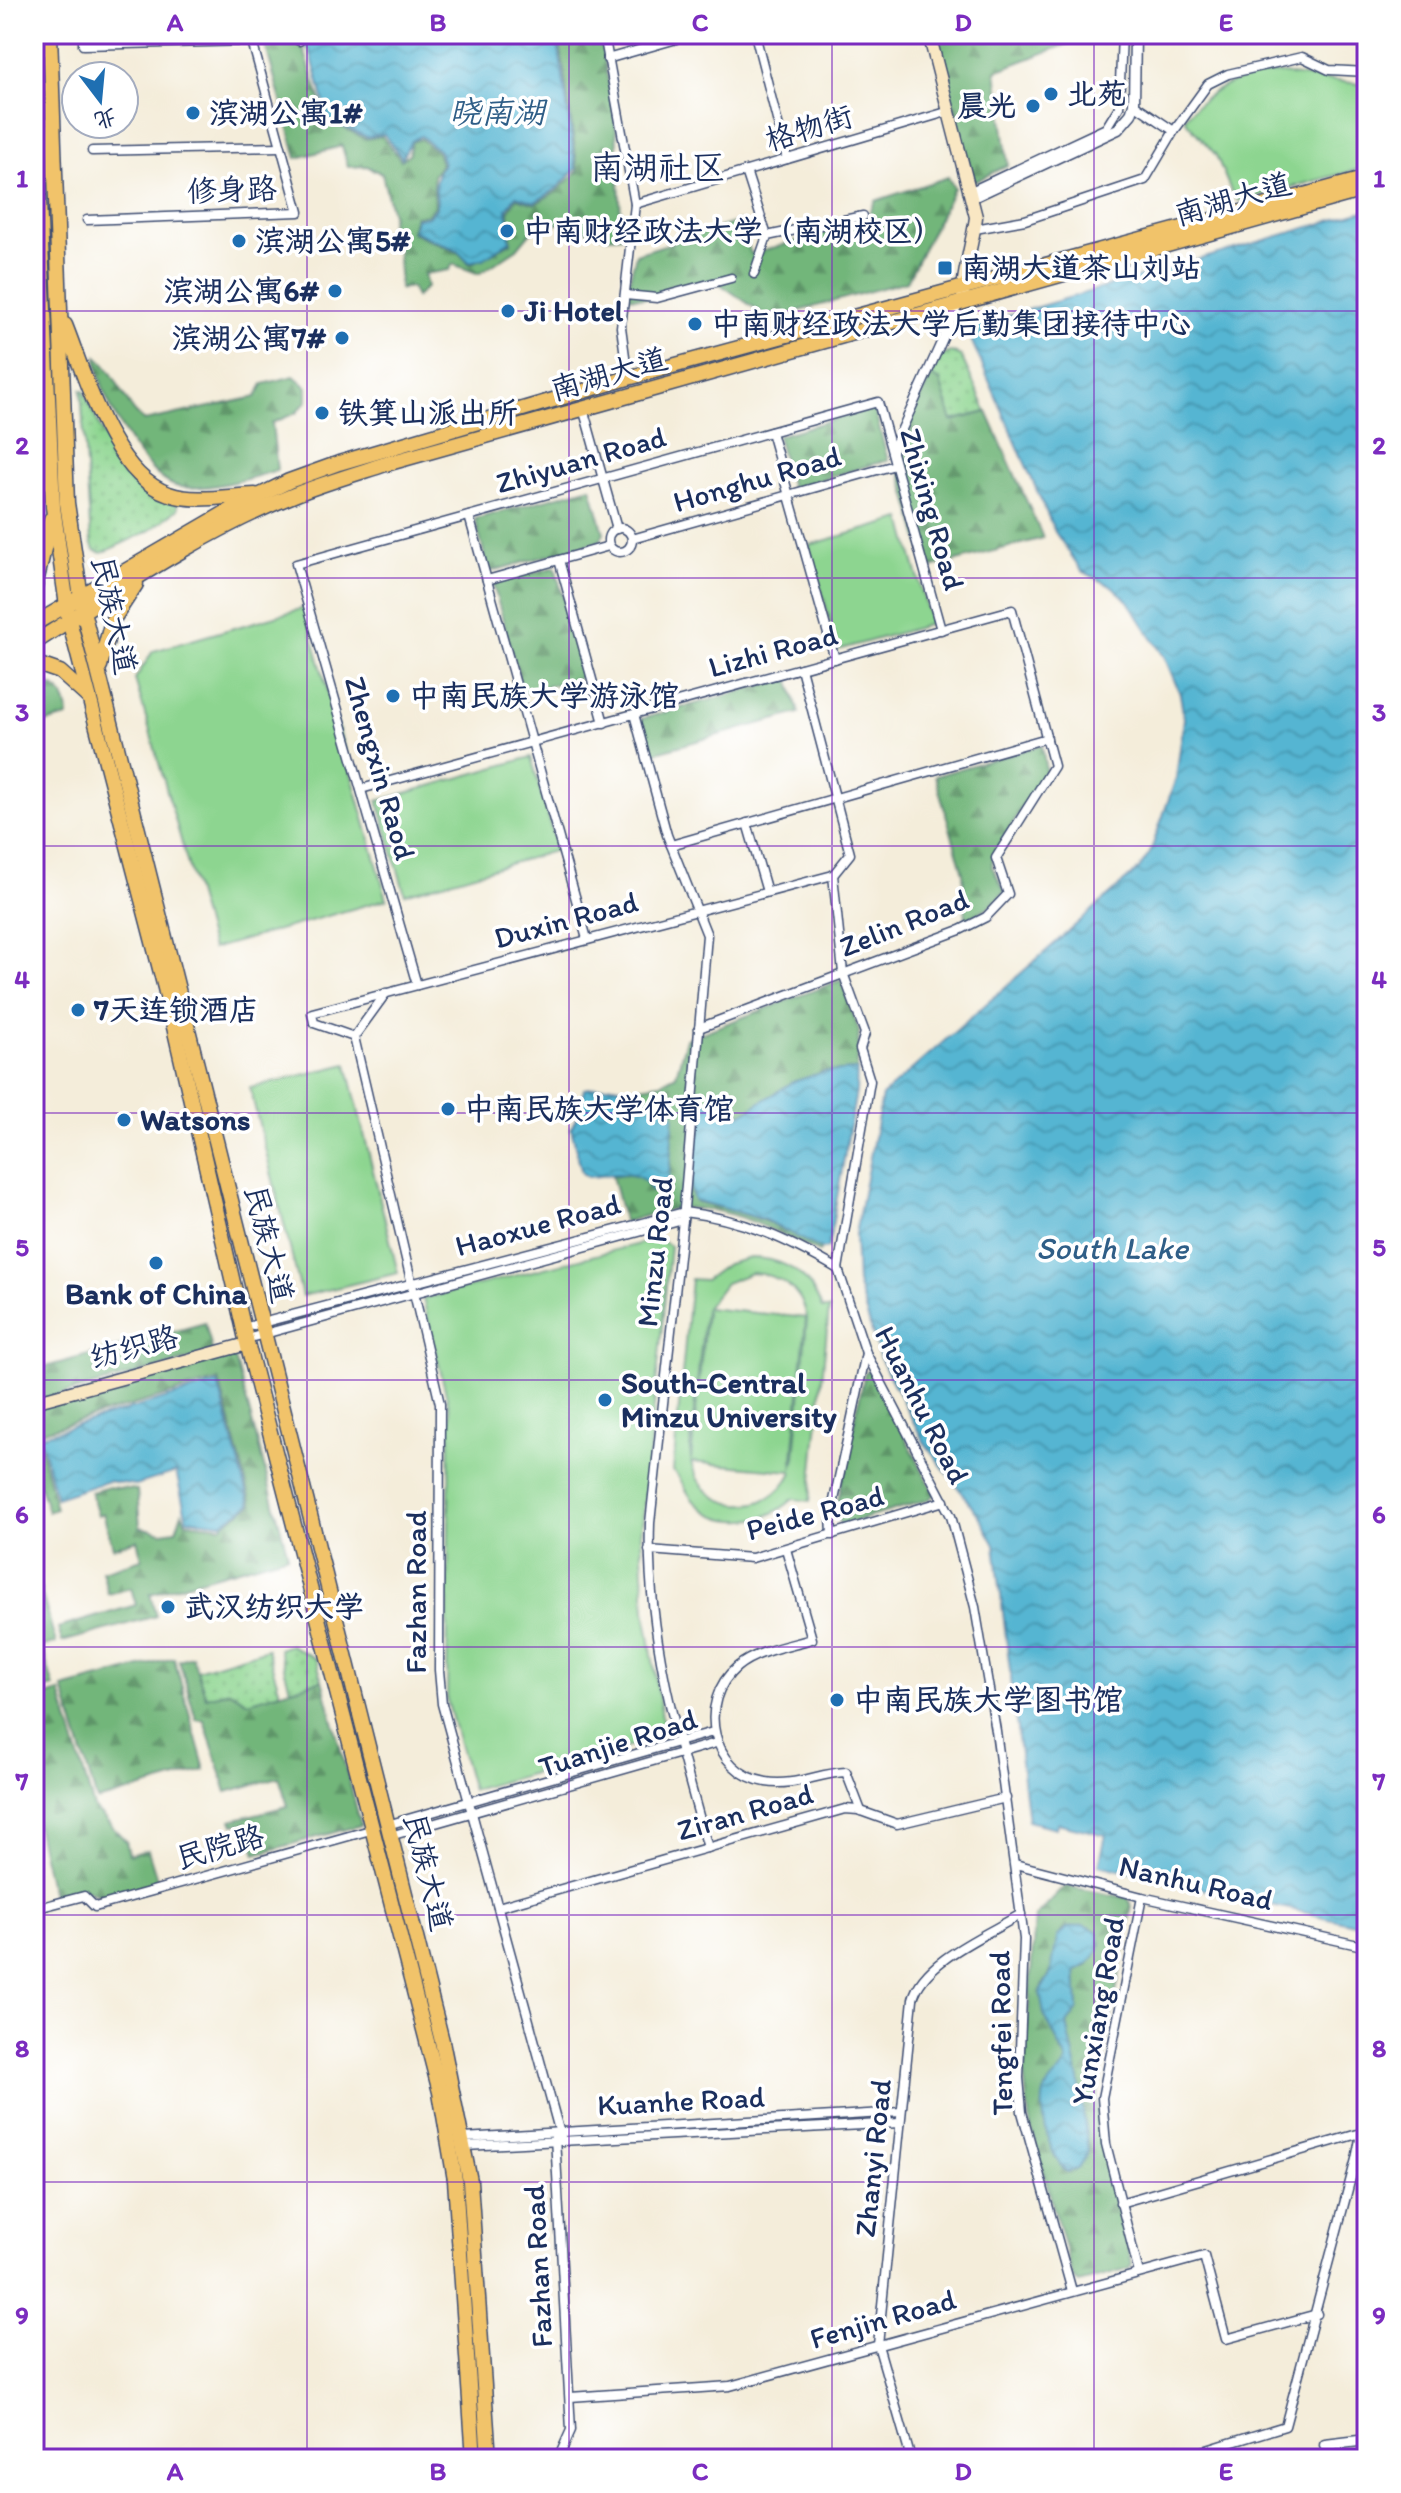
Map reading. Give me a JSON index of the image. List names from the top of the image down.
{
  "streets": {
    "main road": ["南湖大道", "民族大道", "纺织路"],
    "street": [
      "格物街",
      "修身路",
      "Zhiyuan Road",
      "Honghu Road",
      "Zhixing Road",
      "Lizhi Road",
      "Zhengxin Raod",
      "Duxin Road",
      "Zelin Road",
      "Haoxue Road",
      "Minzu Road",
      "Huanhu Road",
      "Peide Road",
      "Fazhan Road",
      "Tuanjie Road",
      "Ziran Road",
      "民院路",
      "Nanhu Road",
      "Yunxiang Road",
      "Tengfei Road",
      "Kuanhe Road",
      "Zhanyi Road",
      "Fenjin Road"
    ]
  },
  "crossings": [
    ["南湖大道", "民族大道"],
    ["Zhiyuan Road", "Zhixing Road"],
    ["Zhiyuan Road", "Zhengxin Raod"],
    ["Honghu Road", "Zhixing Road"],
    ["Zhixing Road", "Lizhi Road"],
    ["民族大道", "Haoxue Road"],
    ["民族大道", "纺织路"],
    ["民族大道", "Tuanjie Road"],
    ["民族大道", "民院路"],
    ["民族大道", "Kuanhe Road"],
    ["Lizhi Road", "Zhengxin Raod"],
    ["Lizhi Road", "Zelin Road"],
    ["Lizhi Road", "Minzu Road"],
    ["Zhengxin Raod", "Duxin Road"],
    ["Duxin Road", "Minzu Road"],
    ["Duxin Road", "Huanhu Road"],
    ["Duxin Road", "Fazhan Road"],
    ["Zelin Road", "Minzu Road"],
    ["Zelin Road", "Huanhu Road"],
    ["Haoxue Road", "Minzu Road"],
    ["Haoxue Road", "纺织路"],
    ["Haoxue Road", "Huanhu Road"],
    ["Haoxue Road", "Fazhan Road"],
    ["Minzu Road", "Peide Road"],
    ["Minzu Road", "Tuanjie Road"],
    ["Minzu Road", "Ziran Road"],
    ["Huanhu Road", "Peide Road"],
    ["Huanhu Road", "Ziran Road"],
    ["Huanhu Road", "Nanhu Road"],
    ["Huanhu Road", "Tengfei Road"],
    ["Fazhan Road", "Tuanjie Road"],
    ["Fazhan Road", "Ziran Road"],
    ["Fazhan Road", "Kuanhe Road"],
    ["Fazhan Road", "Fenjin Road"],
    ["Tuanjie Road", "民院路"],
    ["Nanhu Road", "Yunxiang Road"],
    ["Nanhu Road", "Tengfei Road"],
    ["Yunxiang Road", "Fenjin Road"],
    ["Tengfei Road", "Zhanyi Road"],
    ["Tengfei Road", "Fenjin Road"],
    ["Kuanhe Road", "Zhanyi Road"],
    ["Zhanyi Road", "Fenjin Road"]
  ],
  "districts": ["南湖社区"],
  "water": ["晓南湖", "South Lake"],
  "places": {
    "other": [
      "北苑",
      "晨光",
      "滨湖公寓1#",
      "中南财经政法大学（南湖校区）",
      "滨湖公寓5#",
      "滨湖公寓6#",
      "Ji Hotel",
      "中南财经政法大学后勤集团接待中心",
      "滨湖公寓7#",
      "铁箕山派出所",
      "中南民族大学游泳馆",
      "7天连锁酒店",
      "中南民族大学体育馆",
      "Watsons",
      "Bank of China",
      "South-Central Minzu University",
      "武汉纺织大学",
      "中南民族大学图书馆"
    ],
    "transit": ["南湖大道茶山刘站"]
  },
  "north": "bottom",
  "grid": {
    "columns": [
      "A",
      "B",
      "C",
      "D",
      "E"
    ],
    "rows": [
      "1",
      "2",
      "3",
      "4",
      "5",
      "6",
      "7",
      "8",
      "9"
    ]
  }
}
